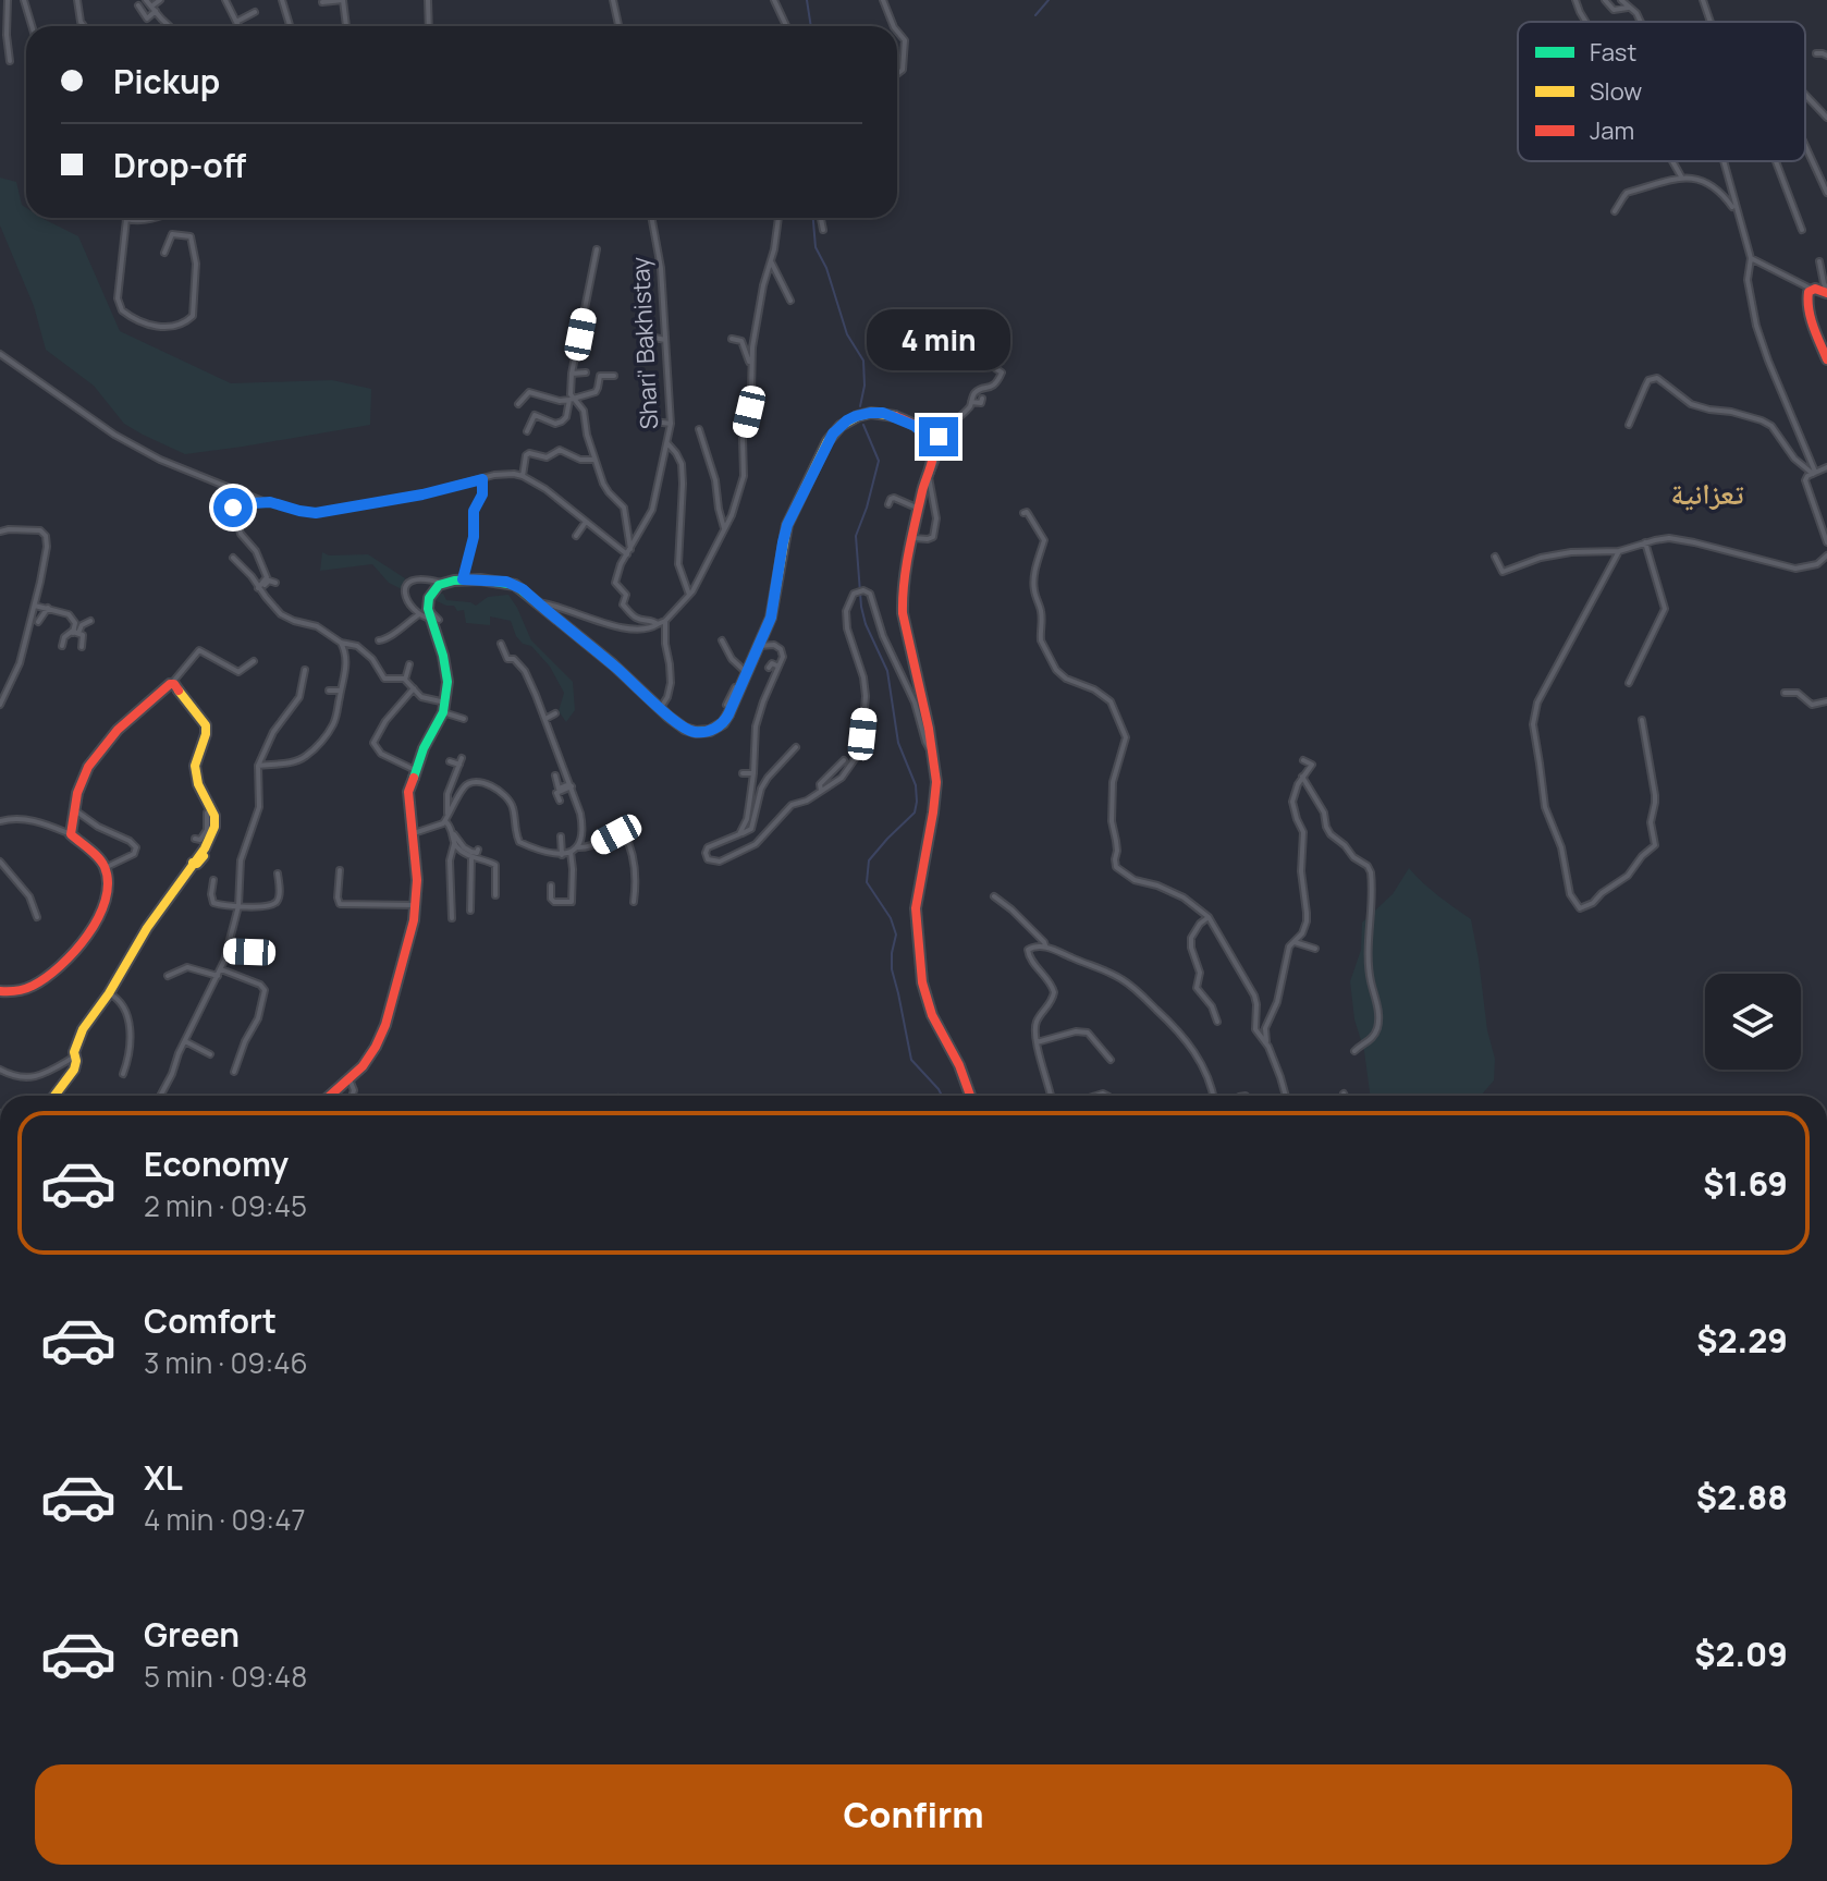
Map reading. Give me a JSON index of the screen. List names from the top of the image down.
{
  "streets": {
    "street": ["Shari' Bakhistay"]
  },
  "districts": ["تعزانية"],
  "legend": ["Fast", "Slow", "Jam"],
  "page": {
    "banner": ["Pickup", "Drop-off"],
    "bubble": "4 min",
    "list": [
      {
        "name": "Economy",
        "note": "2 min · 09:45",
        "value": "$1.69"
      },
      {
        "name": "Comfort",
        "note": "3 min · 09:46",
        "value": "$2.29"
      },
      {
        "name": "XL",
        "note": "4 min · 09:47",
        "value": "$2.88"
      },
      {
        "name": "Green",
        "note": "5 min · 09:48",
        "value": "$2.09"
      }
    ],
    "buttons": "Confirm"
  }
}
